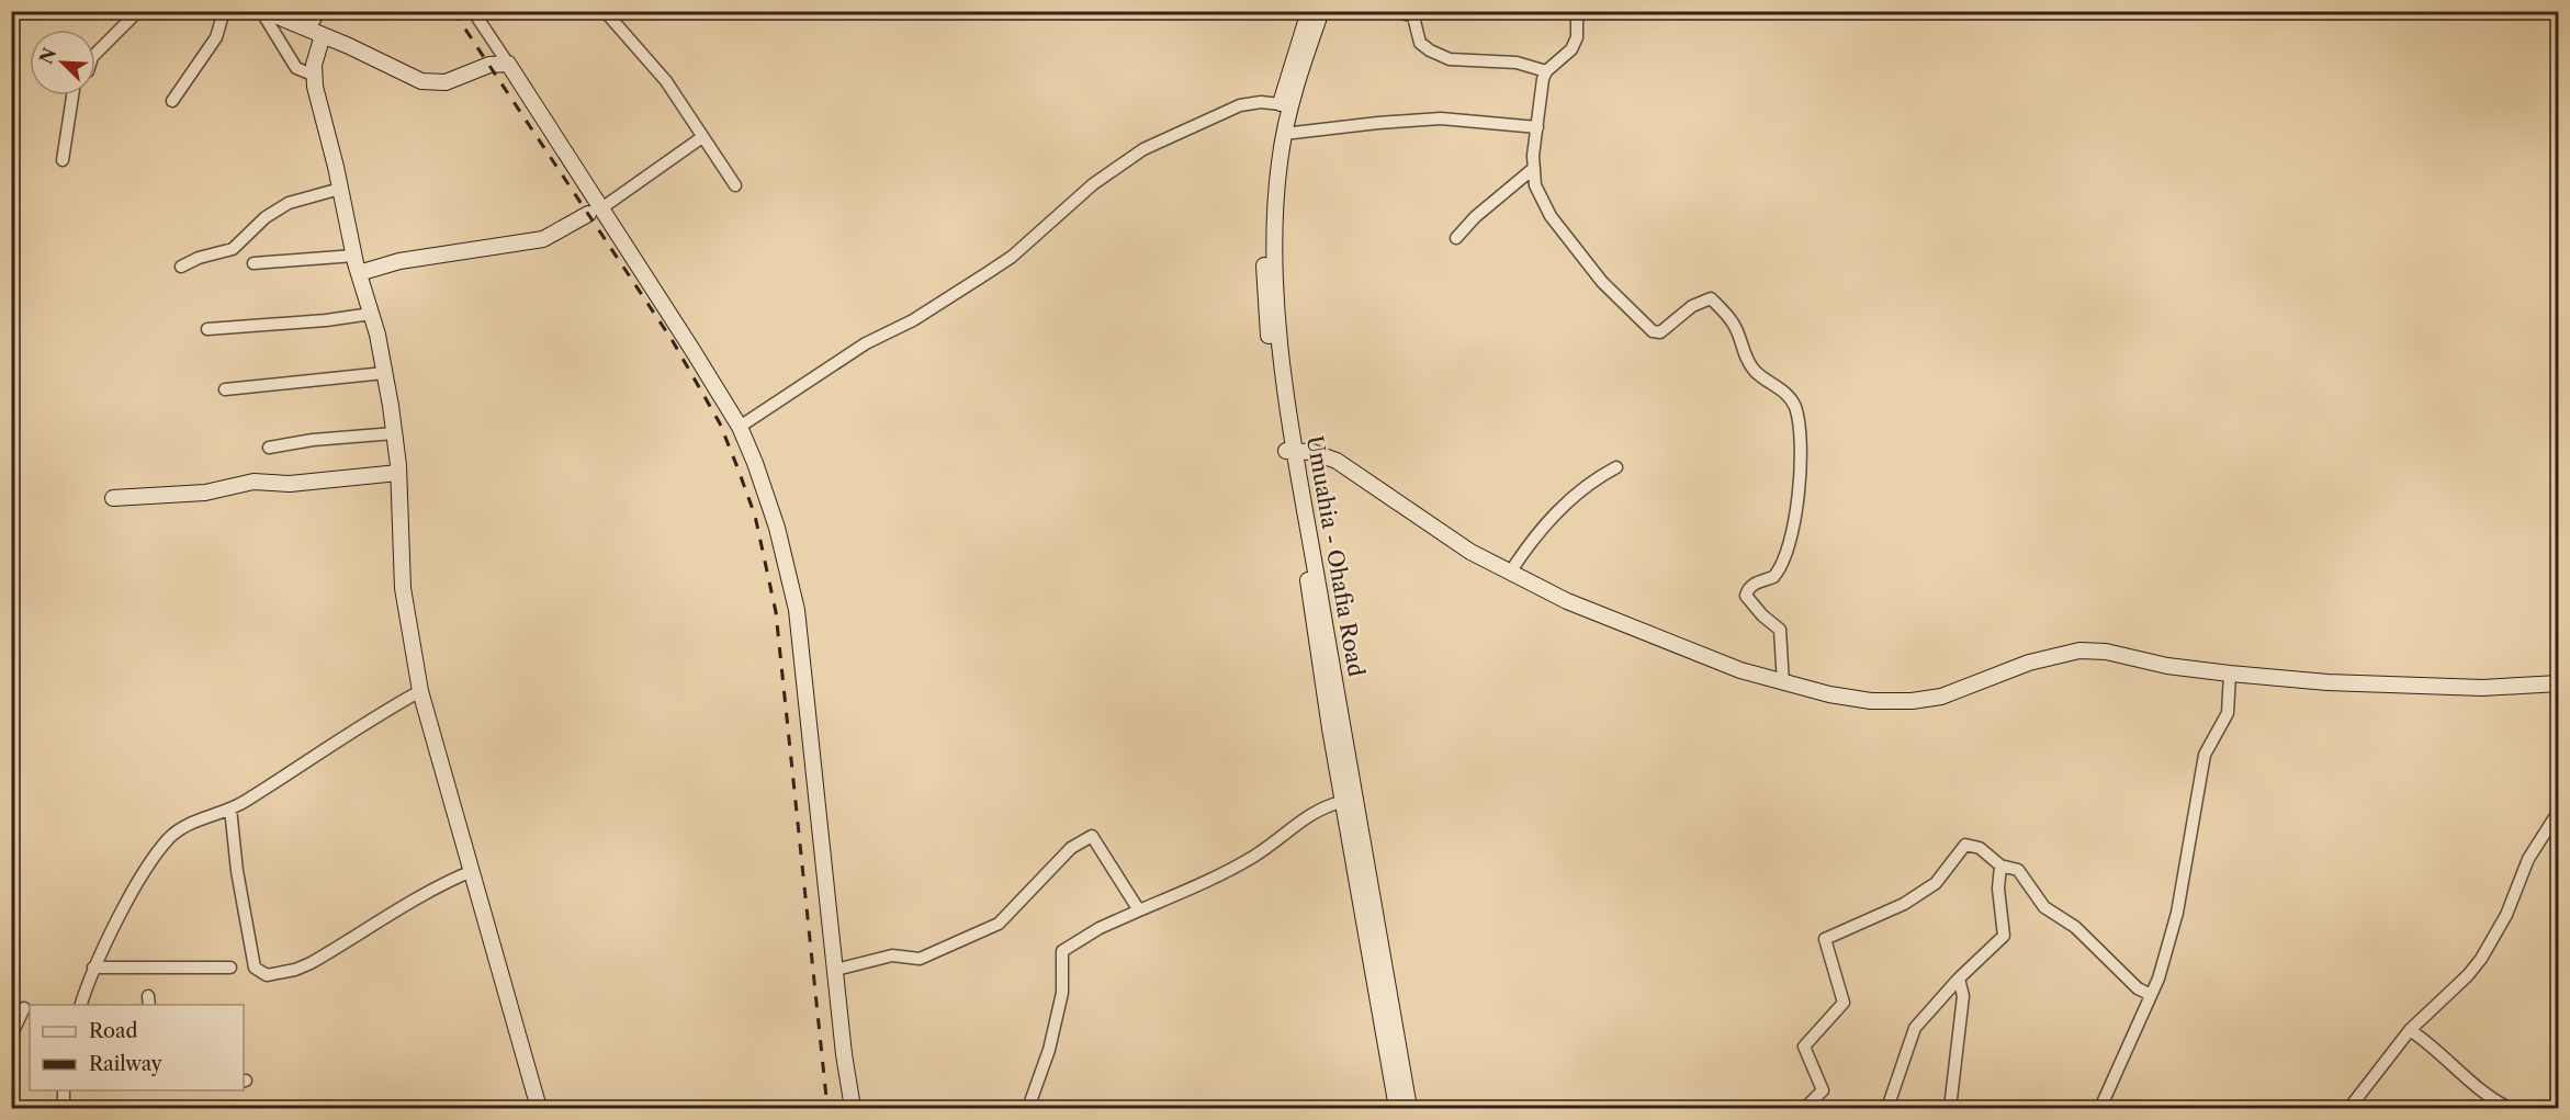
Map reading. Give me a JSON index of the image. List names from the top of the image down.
{
  "streets": {
    "street": ["Umuahia - Ohafia Road"]
  },
  "legend": ["Road", "Railway"],
  "north": "top left"
}
